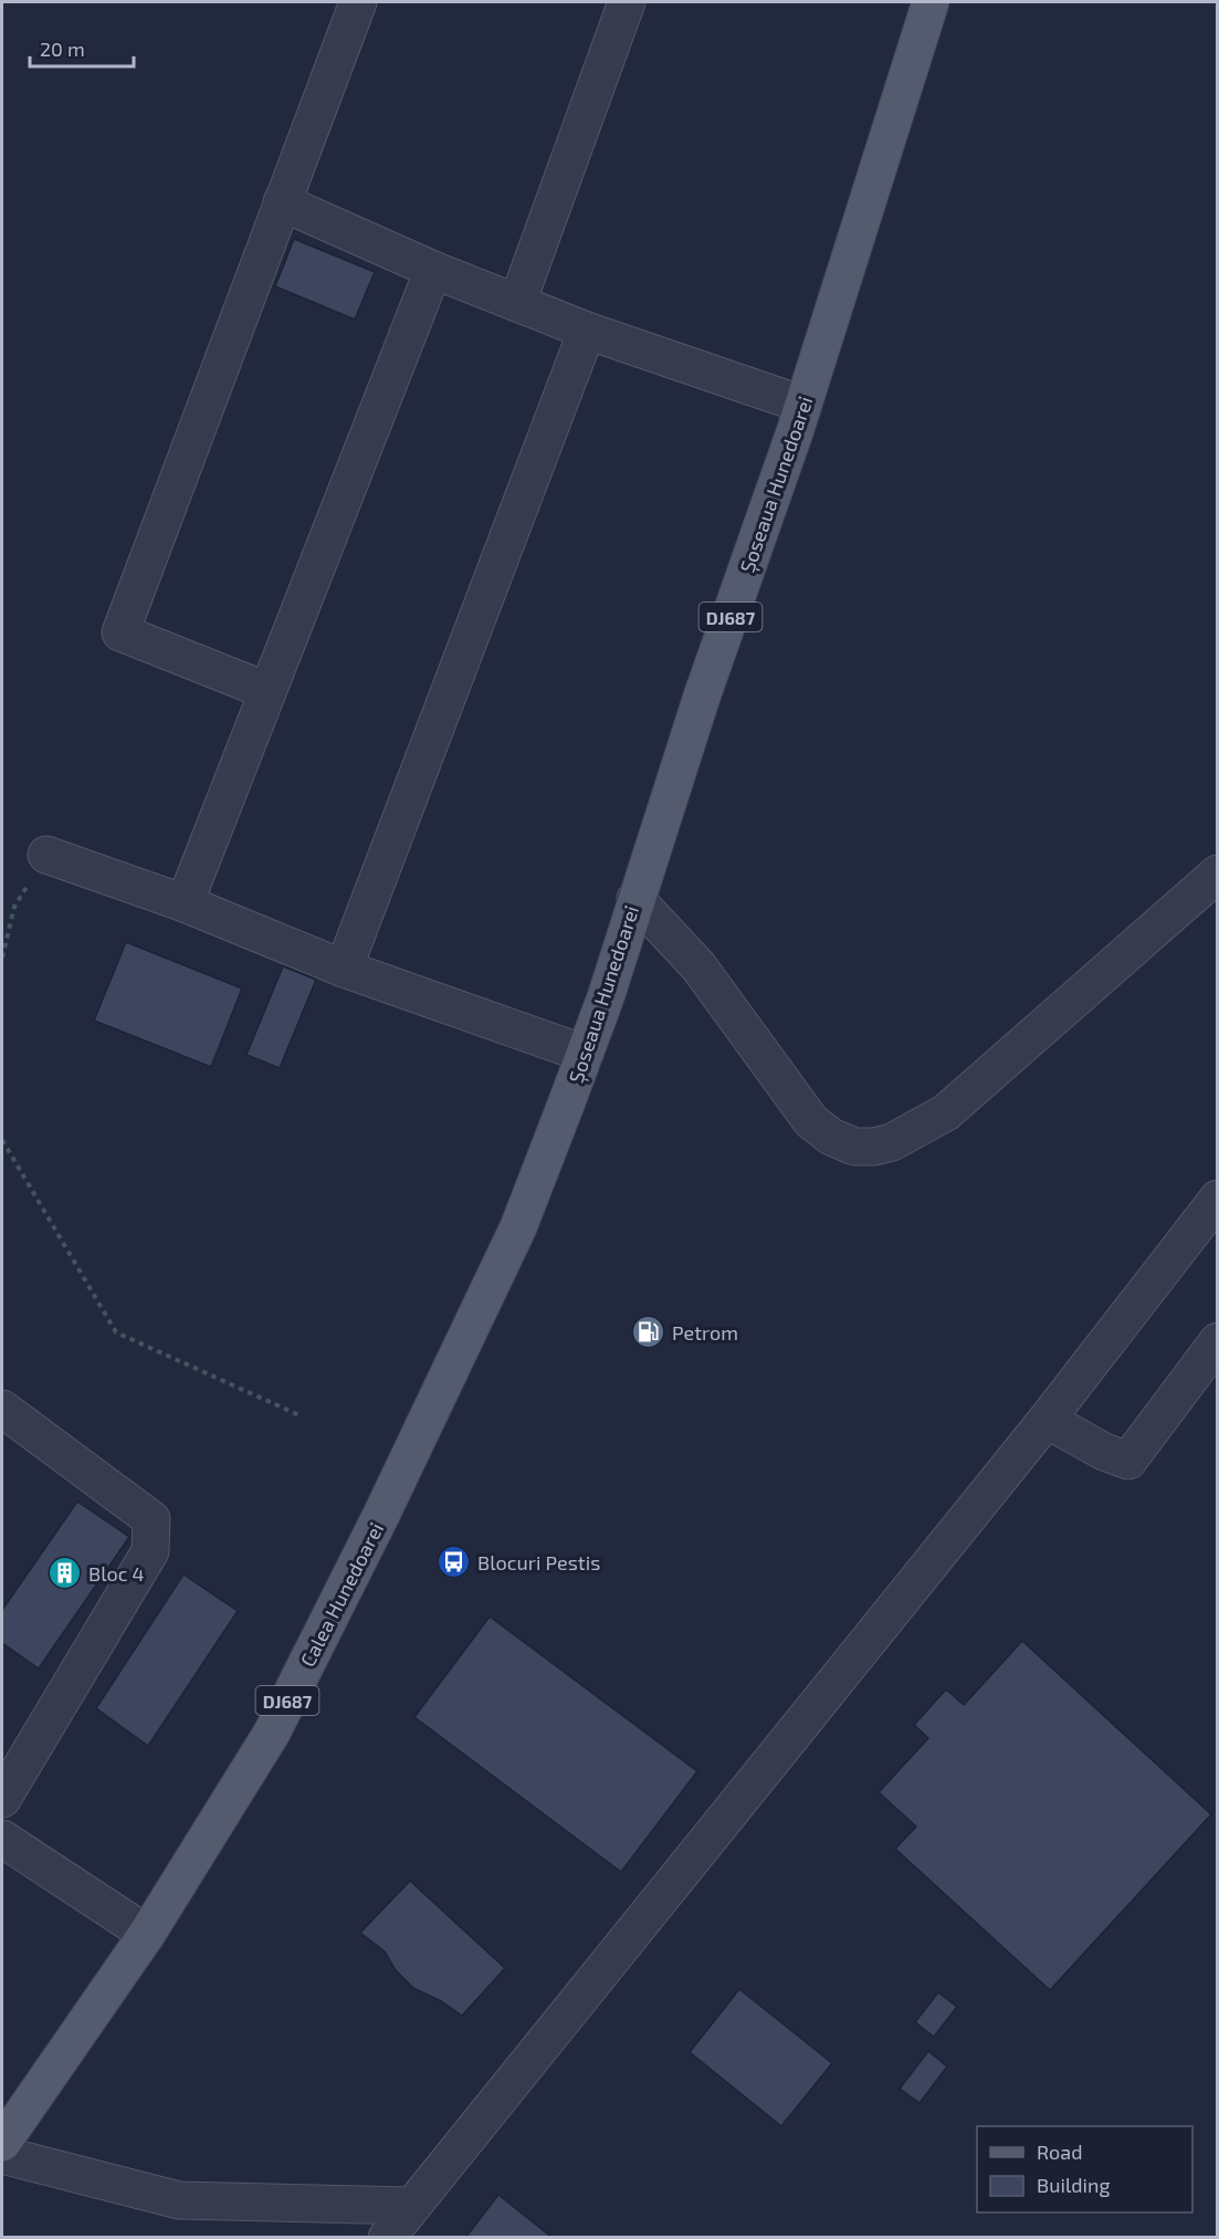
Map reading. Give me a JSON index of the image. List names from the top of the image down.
{
  "streets": {
    "main road": ["Șoseaua Hunedoarei", "DJ687", "Calea Hunedoarei"]
  },
  "crossings": [
    ["Șoseaua Hunedoarei", "Calea Hunedoarei"]
  ],
  "places": {
    "fuel station": ["Petrom"],
    "bus stop": ["Blocuri Pestis"],
    "building": ["Bloc 4"]
  },
  "legend": ["Road", "Building"],
  "scale_bar": "20 m"
}
